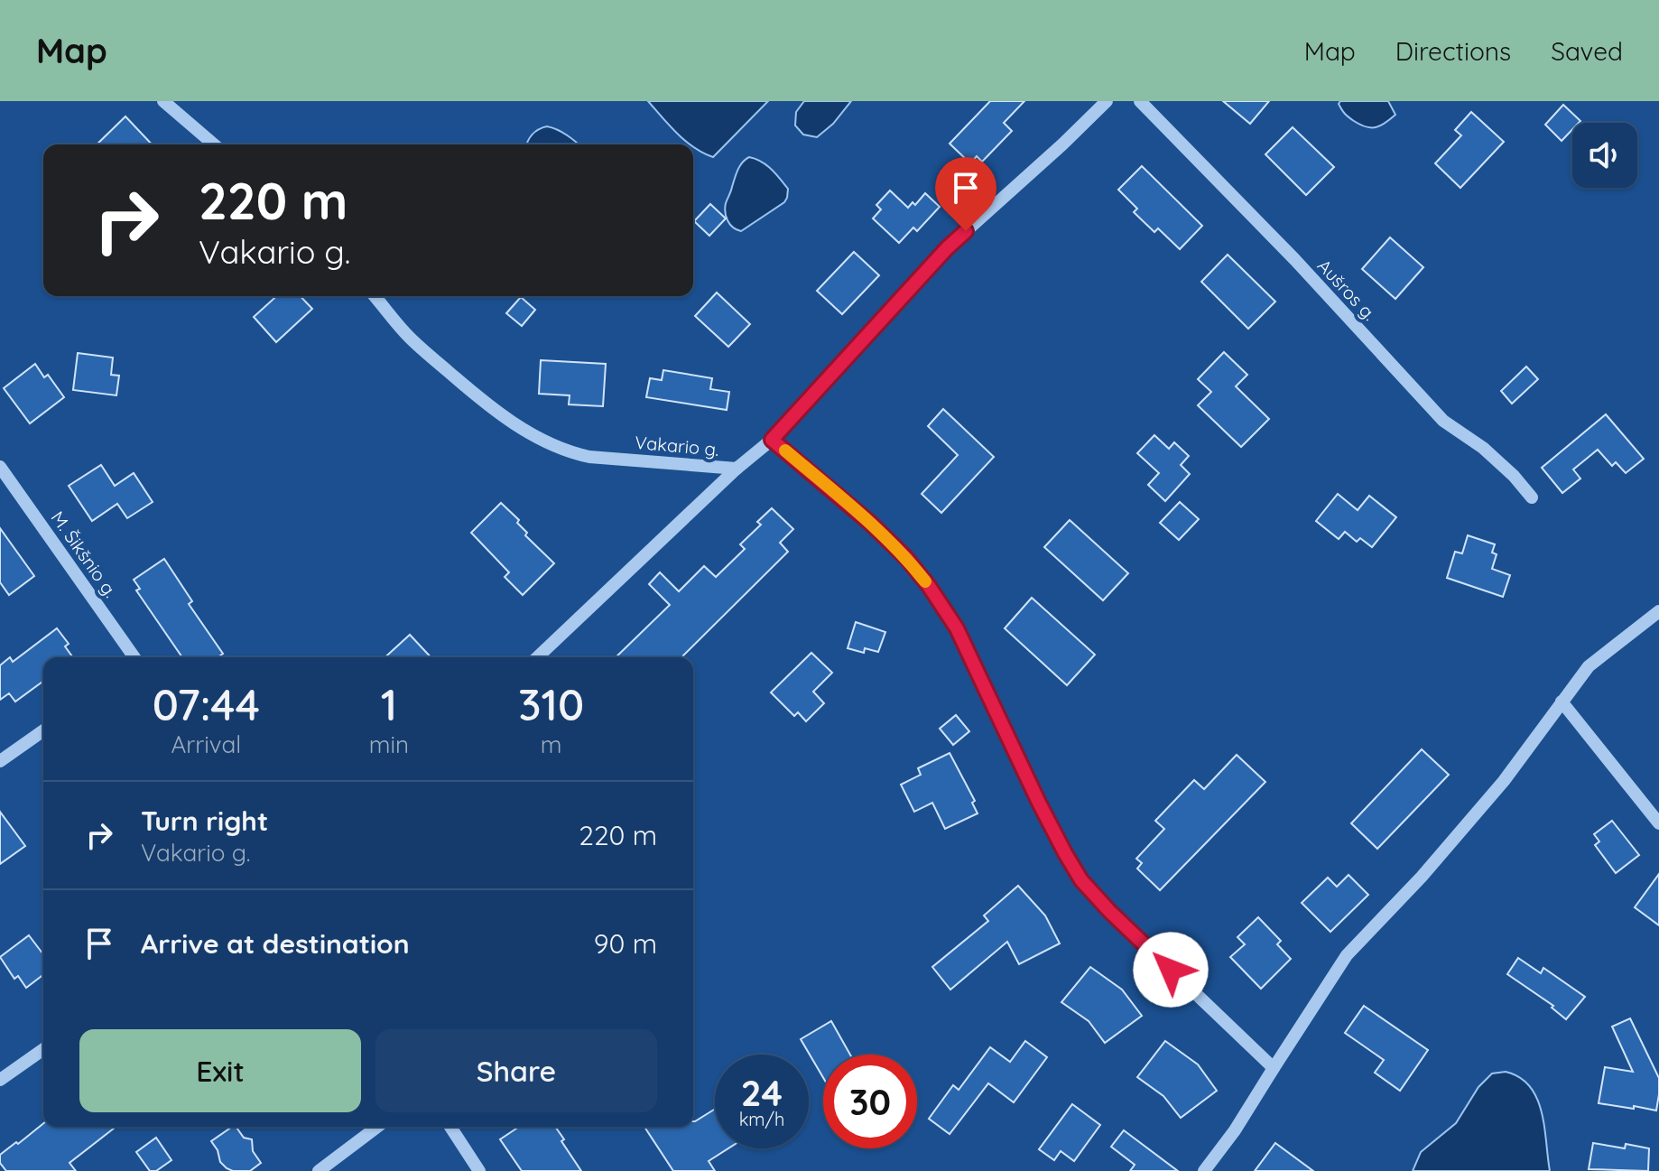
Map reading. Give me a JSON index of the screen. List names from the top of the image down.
{
  "streets": {
    "street": ["Aušros g.", "Vakario g.", "M. Šikšnio g."]
  },
  "page": {
    "header": "Map",
    "nav": ["Map", "Directions", "Saved"],
    "turn": ["220 m", "Vakario g."],
    "eta": [
      "07:44",
      "Arrival",
      "1",
      "min",
      "310",
      "m"
    ],
    "list": [
      {
        "name": "Turn right",
        "note": "Vakario g.",
        "value": "220 m"
      },
      {
        "name": "Arrive at destination",
        "value": "90 m"
      }
    ],
    "buttons": ["Exit", "Share"],
    "speed": "24 km/h",
    "limit": "30"
  }
}
